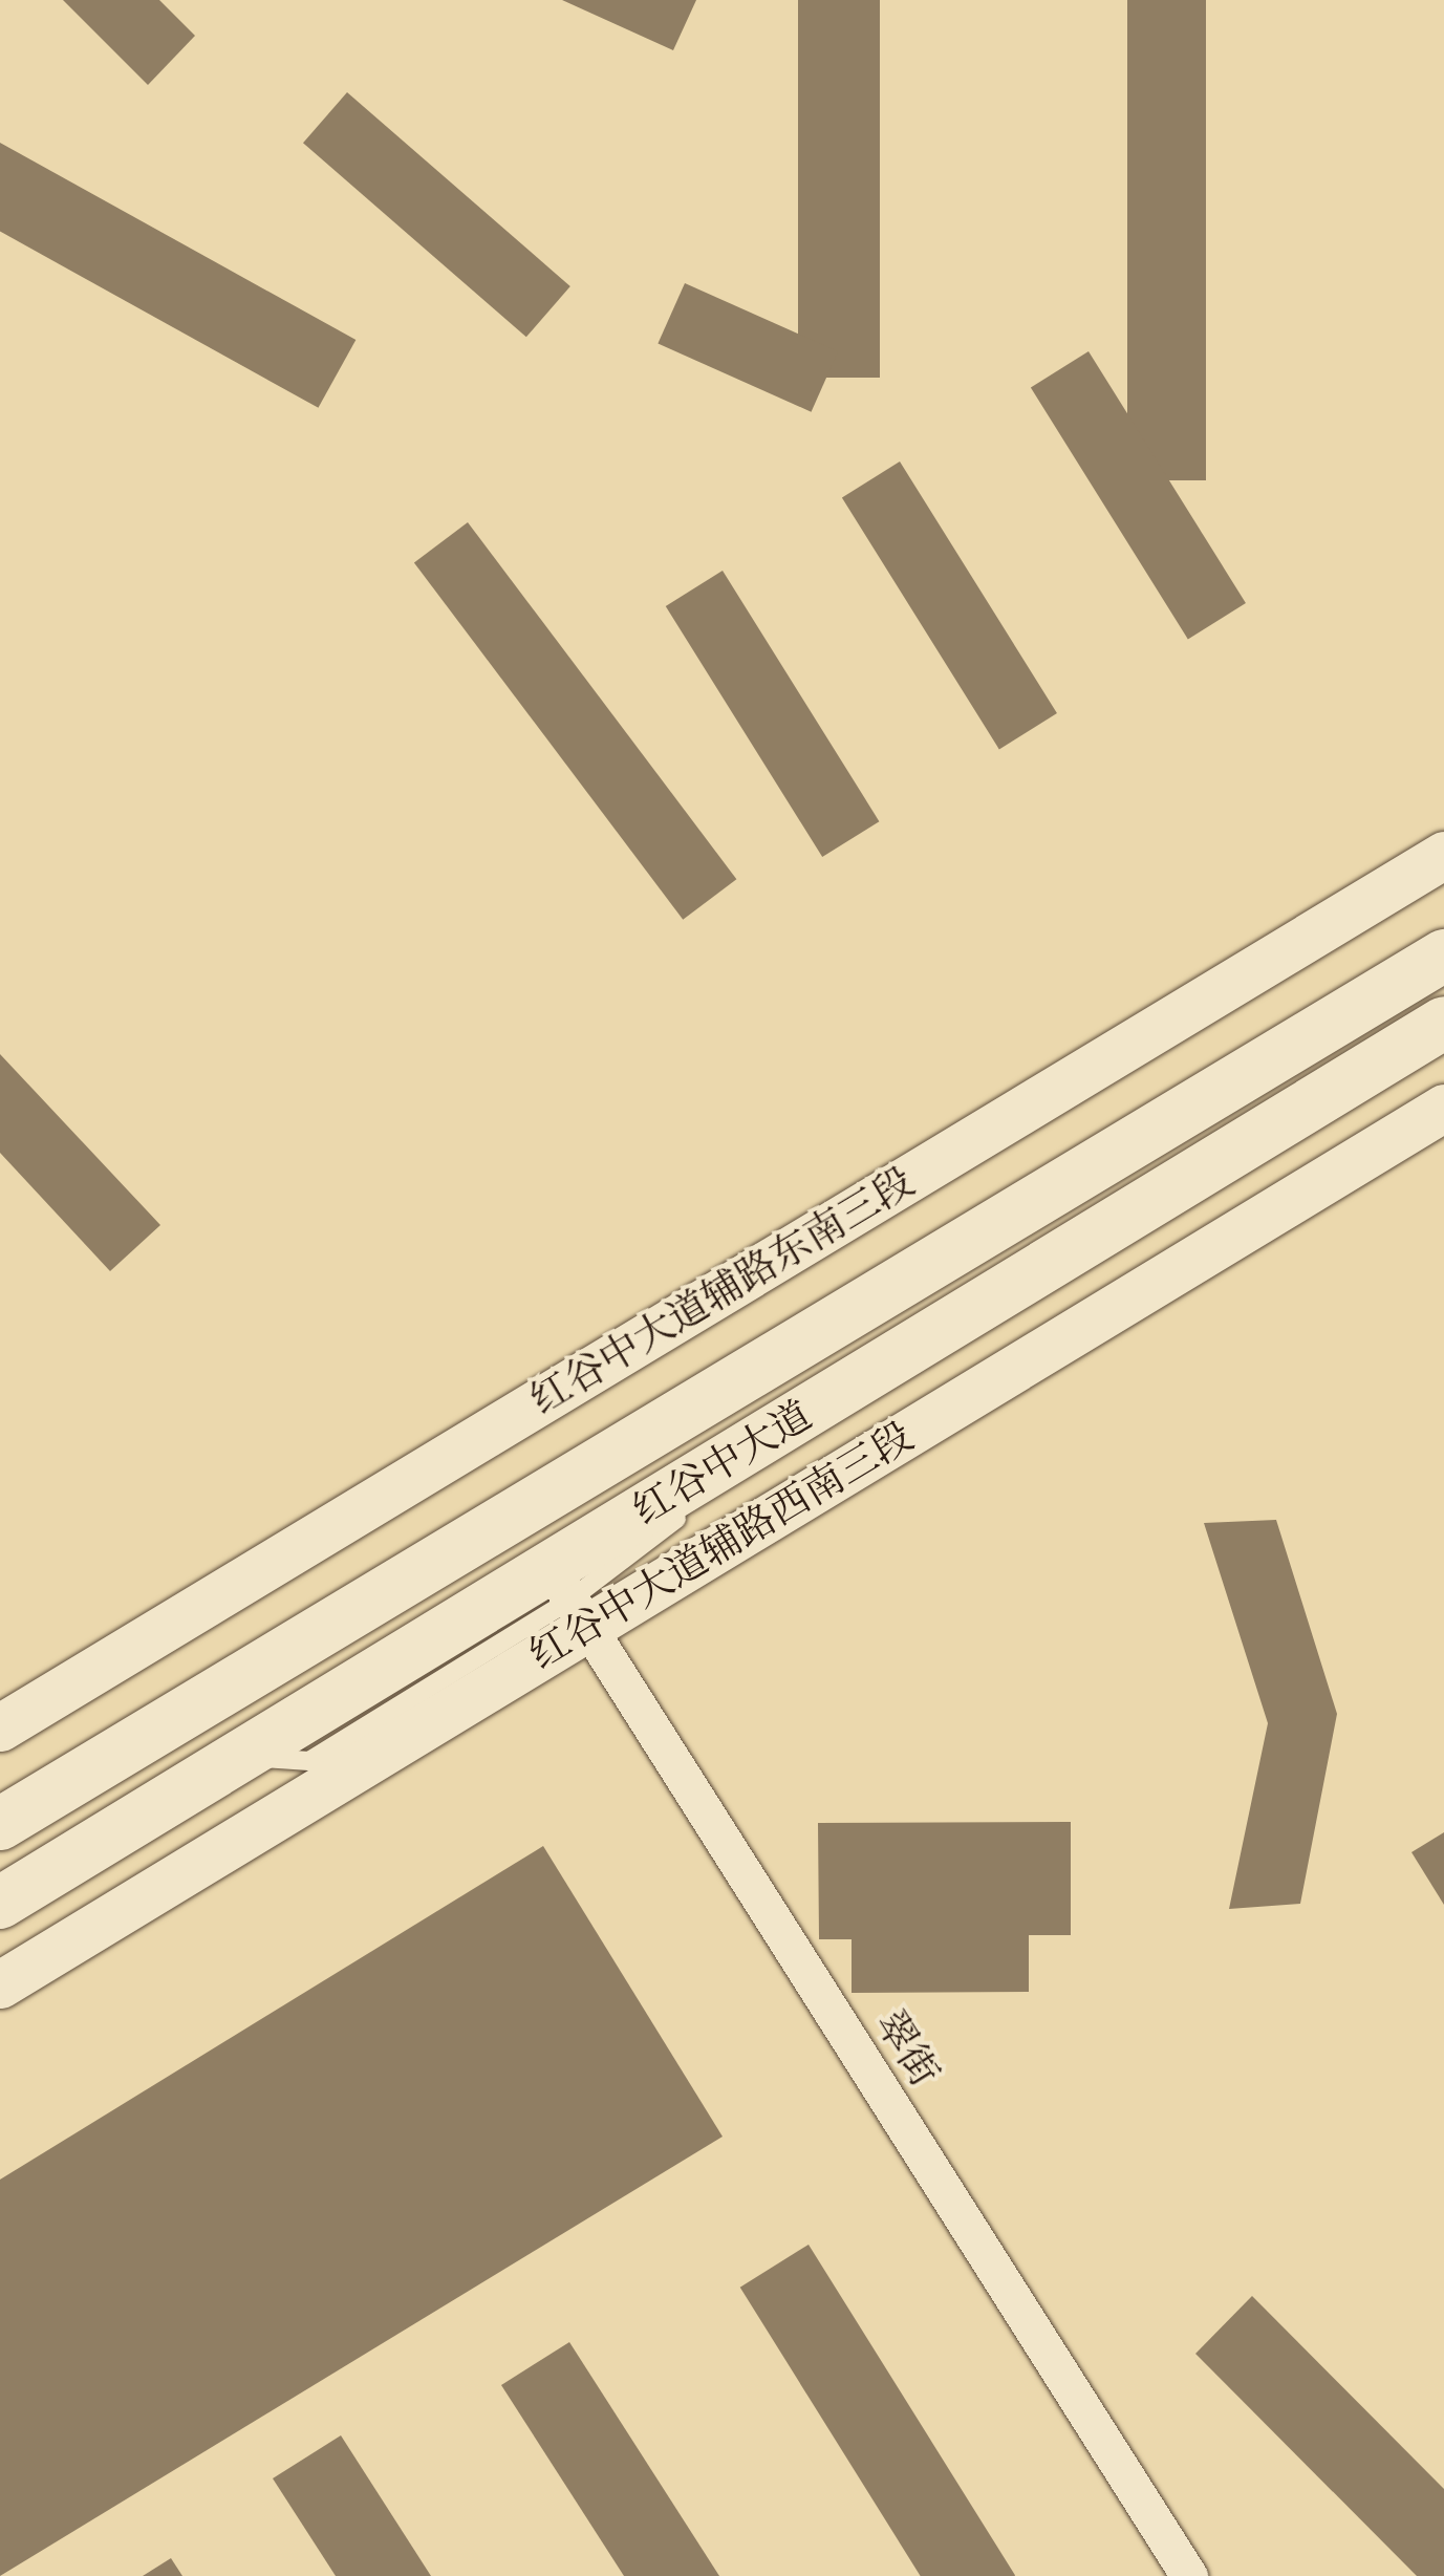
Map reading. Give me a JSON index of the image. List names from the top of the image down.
{
  "streets": {
    "main road": ["红谷中大道"],
    "street": ["红谷中大道辅路东南三段", "红谷中大道辅路西南三段", "翠街"]
  },
  "crossings": [
    ["红谷中大道", "红谷中大道辅路西南三段"],
    ["红谷中大道", "翠街"],
    ["红谷中大道辅路西南三段", "翠街"]
  ]
}
